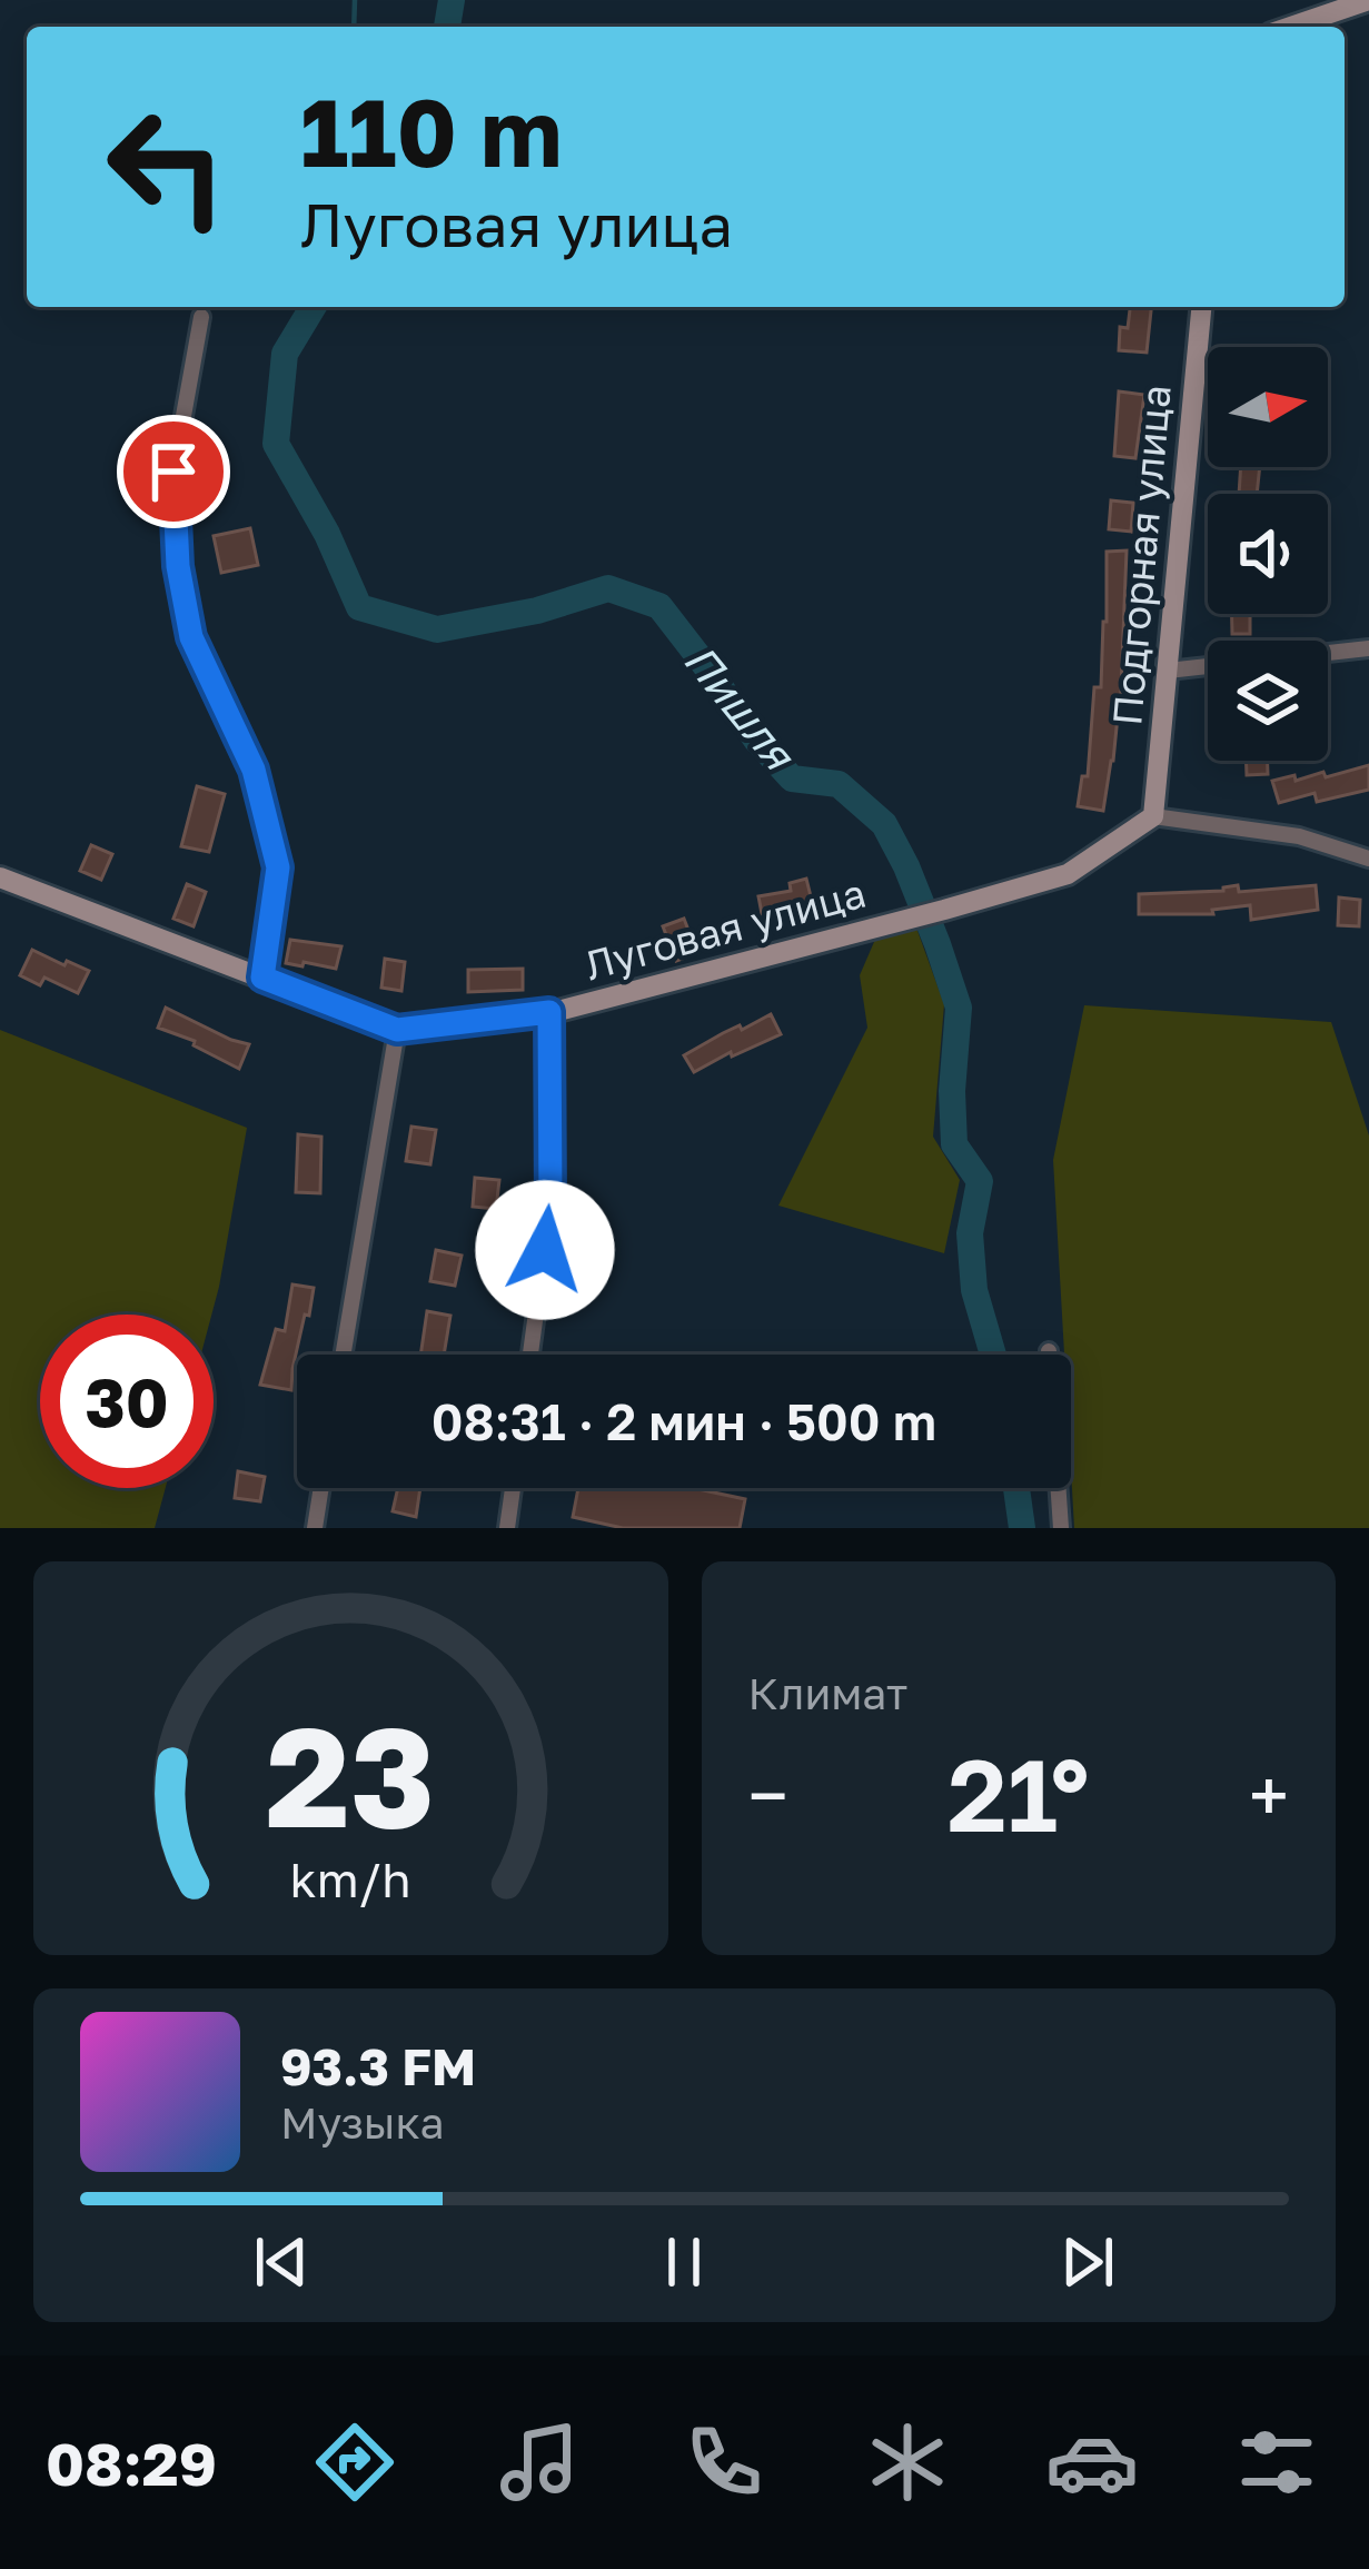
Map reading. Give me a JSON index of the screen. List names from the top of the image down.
{
  "streets": {
    "street": ["Подгорная улица", "Луговая улица"]
  },
  "crossings": [
    ["Подгорная улица", "Луговая улица"]
  ],
  "water": ["Пишля"],
  "north": "right",
  "page": {
    "turn": ["110 m", "Луговая улица"],
    "limit": "30",
    "trip": "08:31 · 2 мин · 500 m",
    "tile": "Климат",
    "heat": ["−", "21°", "+"],
    "song": ["93.3 FM", "Музыка"],
    "tabs": "08:29",
    "gauge": ["23", "km/h"]
  }
}
